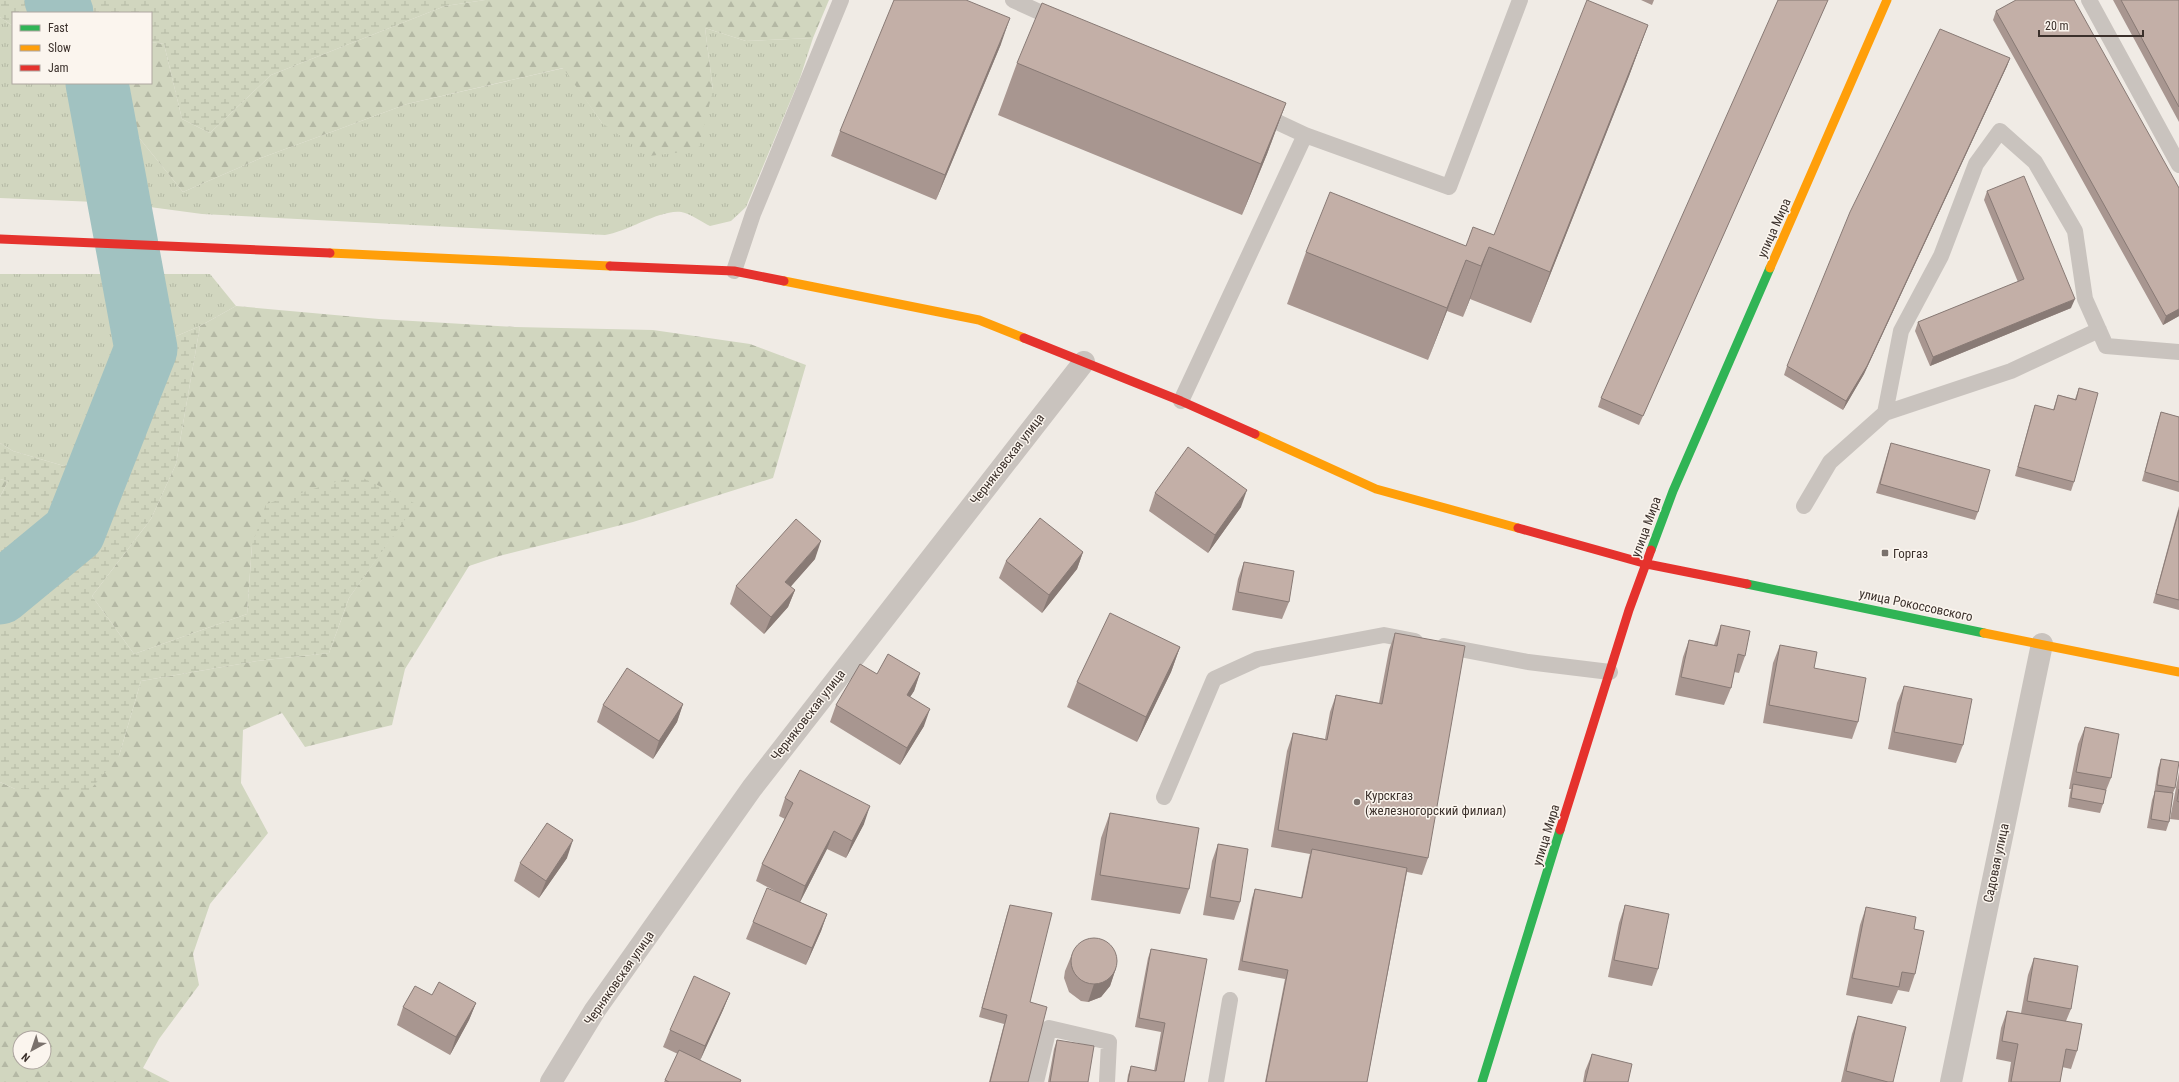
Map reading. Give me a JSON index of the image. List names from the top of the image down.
{
  "streets": {
    "main road": ["улица Мира", "улица Рокоссовского"],
    "street": ["Черняковская улица", "Садовая улица"]
  },
  "crossings": [
    ["улица Мира", "улица Рокоссовского"],
    ["Черняковская улица", "улица Рокоссовского"],
    ["улица Рокоссовского", "Садовая улица"]
  ],
  "places": {
    "transit": ["Горгаз"],
    "other": ["Курскгаз (железногорский филиал)"]
  },
  "legend": ["Fast", "Slow", "Jam"],
  "scale_bar": "20 m",
  "north": "bottom left"
}
